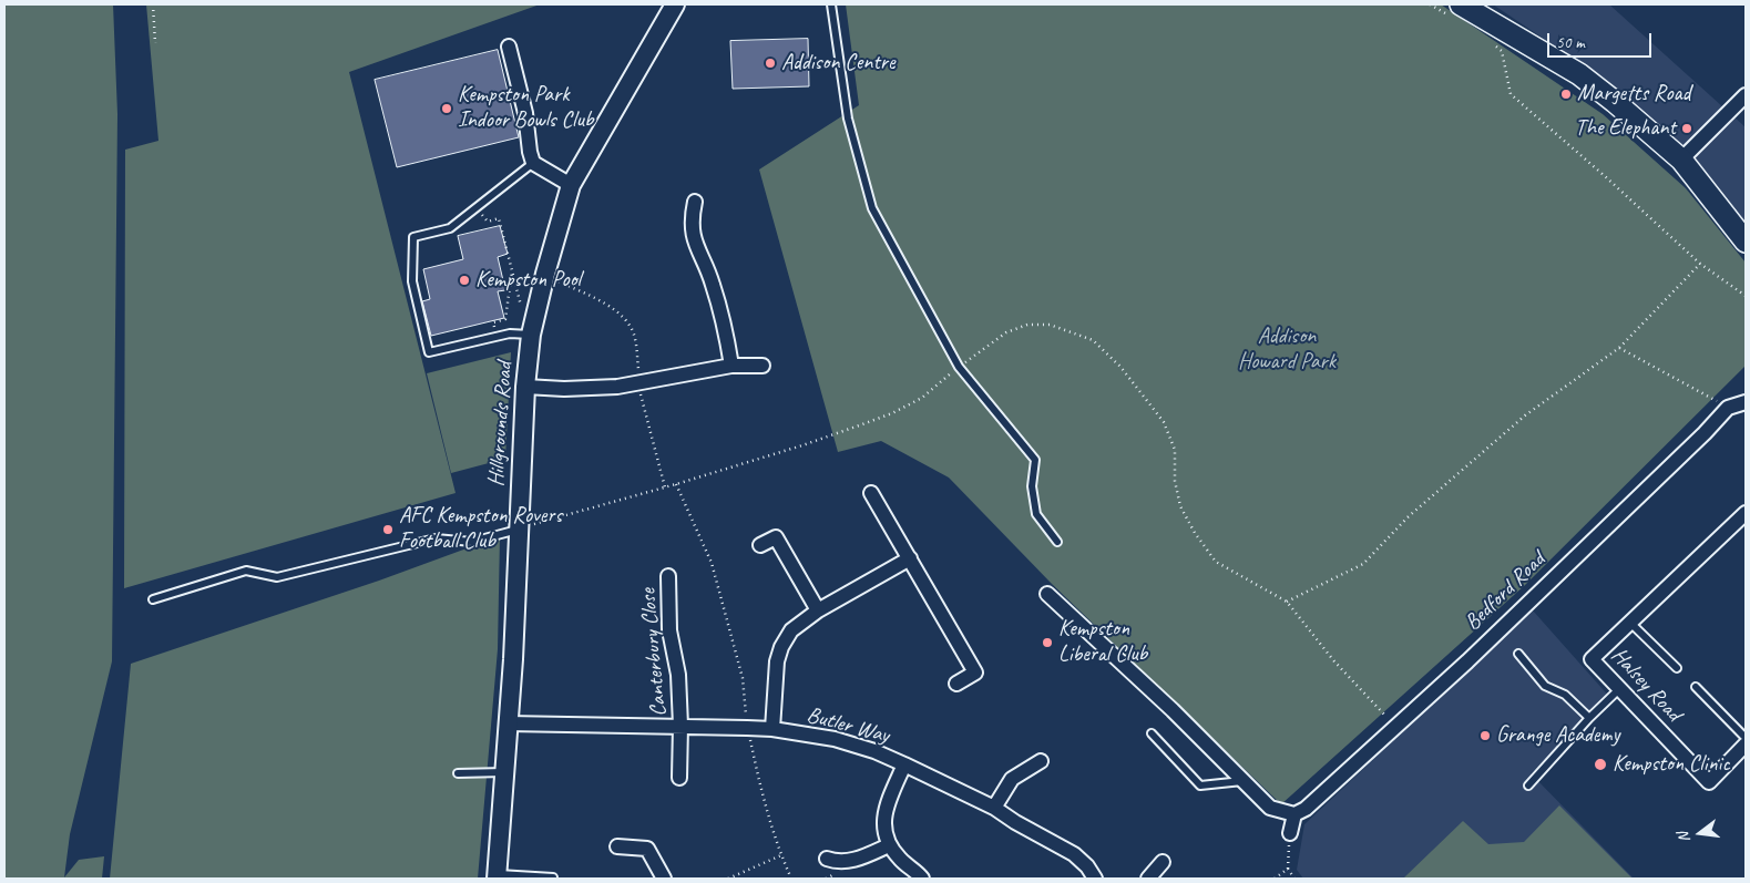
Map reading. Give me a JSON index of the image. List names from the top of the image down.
{
  "streets": {
    "street": [
      "Hillgrounds Road",
      "Bedford Road",
      "Canterbury Close",
      "Halsey Road",
      "Butler Way"
    ]
  },
  "crossings": [
    ["Hillgrounds Road", "Butler Way"],
    ["Canterbury Close", "Butler Way"]
  ],
  "parks": ["Addison Howard Park"],
  "places": [
    "Addison Centre",
    "Margetts Road",
    "Kempston Park Indoor Bowls Club",
    "The Elephant",
    "Kempston Pool",
    "AFC Kempston Rovers Football Club",
    "Kempston Liberal Club",
    "Grange Academy",
    "Kempston Clinic"
  ],
  "scale_bar": "50 m",
  "north": "left"
}
